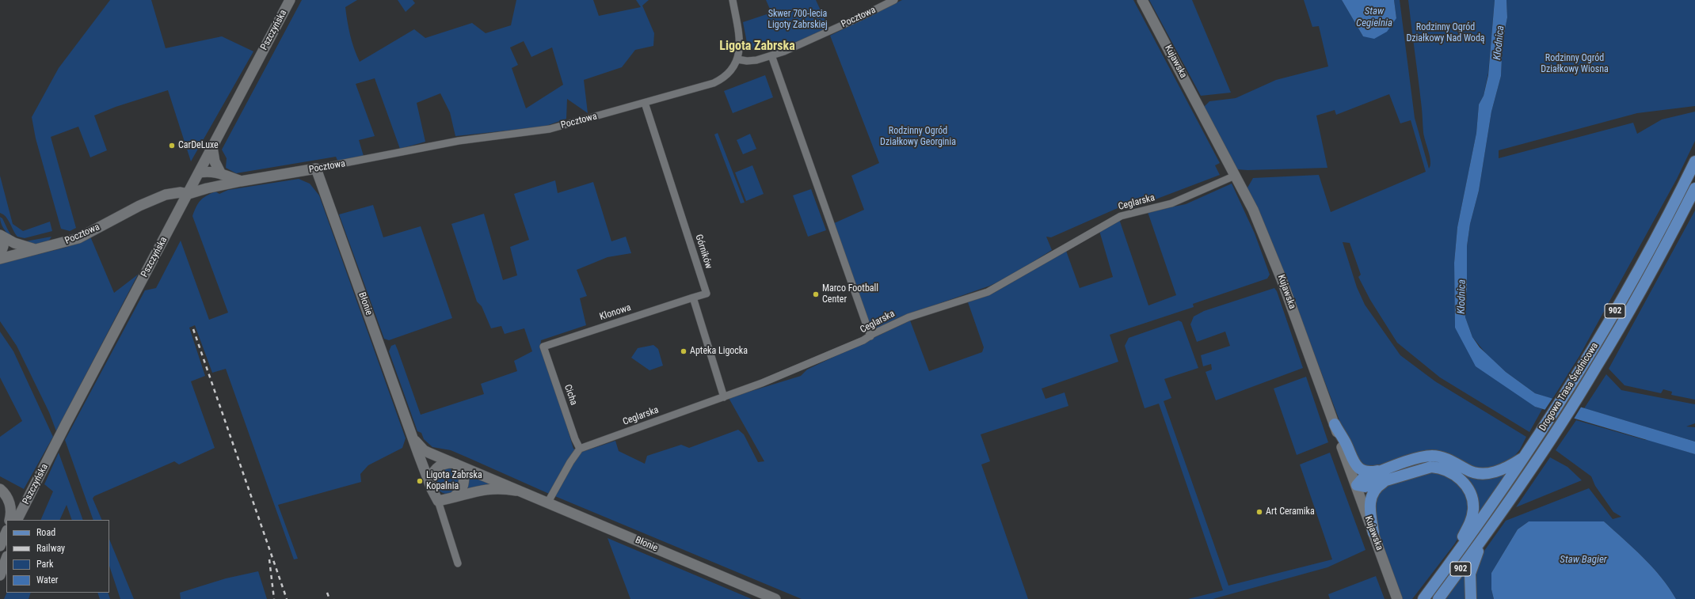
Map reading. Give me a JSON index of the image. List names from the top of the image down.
{
  "streets": {
    "main road": ["902", "Drogowa Trasa Średnicowa"],
    "street": [
      "Pocztowa",
      "Pszczyńska",
      "Kujawska",
      "Ceglarska",
      "Górników",
      "Błonie",
      "Klonowa",
      "Cicha"
    ]
  },
  "crossings": [
    ["Pocztowa", "Pszczyńska"],
    ["Pocztowa", "Górników"],
    ["Pocztowa", "Błonie"],
    ["Kujawska", "Ceglarska"],
    ["Ceglarska", "Cicha"],
    ["Górników", "Klonowa"],
    ["Klonowa", "Cicha"]
  ],
  "districts": ["Ligota Zabrska"],
  "water": ["Staw Cegielnia", "Kłodnica", "Staw Bagier"],
  "parks": [
    "Skwer 700-lecia Ligoty Zabrskiej",
    "Rodzinny Ogród Działkowy Nad Wodą",
    "Rodzinny Ogród Działkowy Wiosna",
    "Rodzinny Ogród Działkowy Georginia"
  ],
  "places": [
    "CarDeLuxe",
    "Marco Football Center",
    "Apteka Ligocka",
    "Ligota Zabrska Kopalnia",
    "Art Ceramika"
  ],
  "legend": [
    "Road",
    "Railway",
    "Park",
    "Water"
  ]
}
